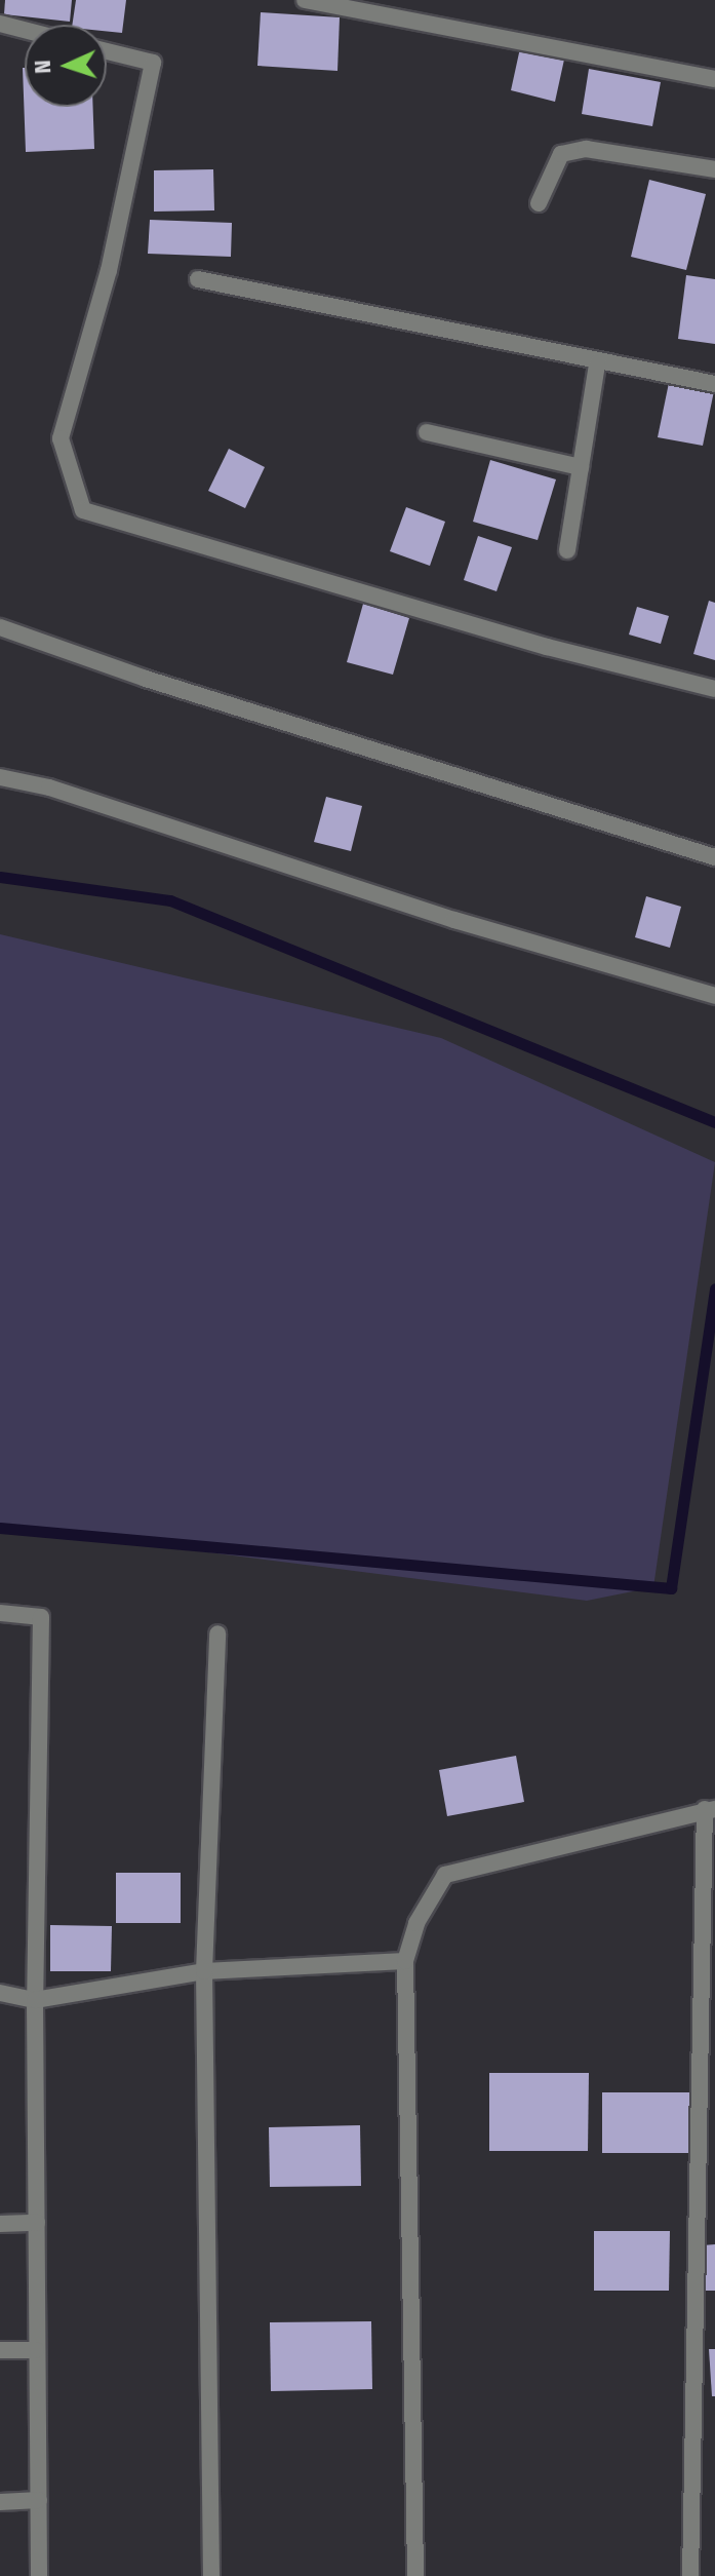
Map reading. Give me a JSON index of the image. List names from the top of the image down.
{
  "north": "left"
}
